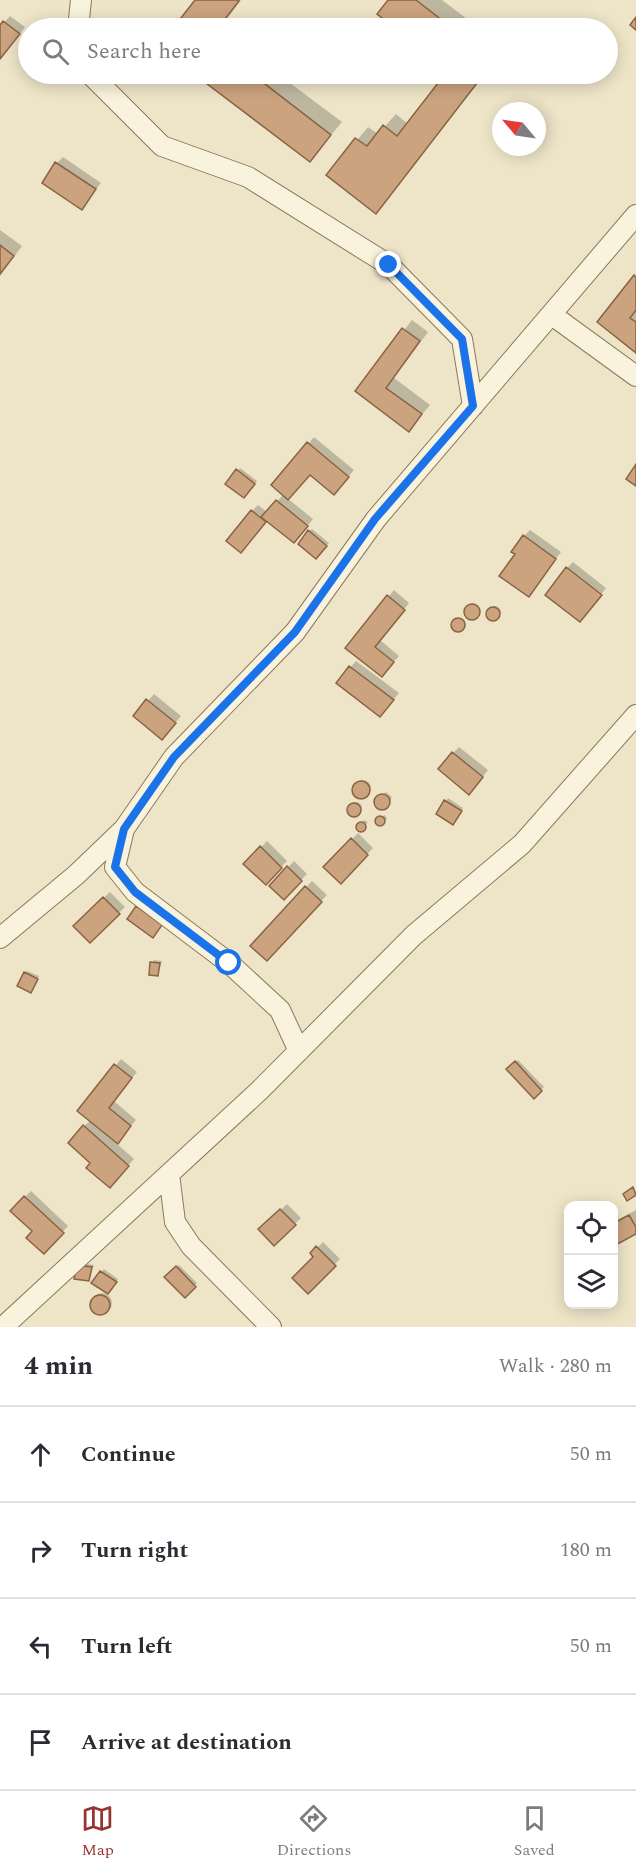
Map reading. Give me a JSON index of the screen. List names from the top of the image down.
{
  "north": "top left",
  "page": {
    "search": "Search here",
    "heading": ["4 min", "Walk · 280 m"],
    "list": [
      ["Continue", "50 m"],
      ["Turn right", "180 m"],
      ["Turn left", "50 m"],
      "Arrive at destination"
    ],
    "nav": ["Map", "Directions", "Saved"]
  }
}
